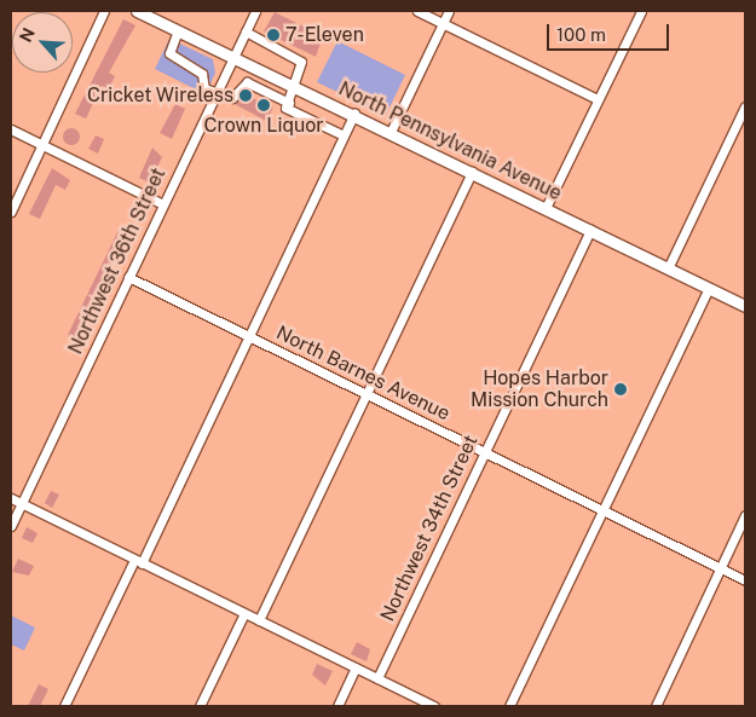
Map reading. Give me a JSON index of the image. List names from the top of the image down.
{
  "streets": {
    "main road": ["North Pennsylvania Avenue"],
    "street": ["Northwest 36th Street", "North Barnes Avenue", "Northwest 34th Street"]
  },
  "crossings": [
    ["North Pennsylvania Avenue", "Northwest 36th Street"],
    ["North Pennsylvania Avenue", "Northwest 34th Street"],
    ["Northwest 36th Street", "North Barnes Avenue"],
    ["North Barnes Avenue", "Northwest 34th Street"]
  ],
  "places": [
    "7-Eleven",
    "Cricket Wireless",
    "Crown Liquor",
    "Hopes Harbor Mission Church"
  ],
  "scale_bar": "100 m",
  "north": "top left"
}
